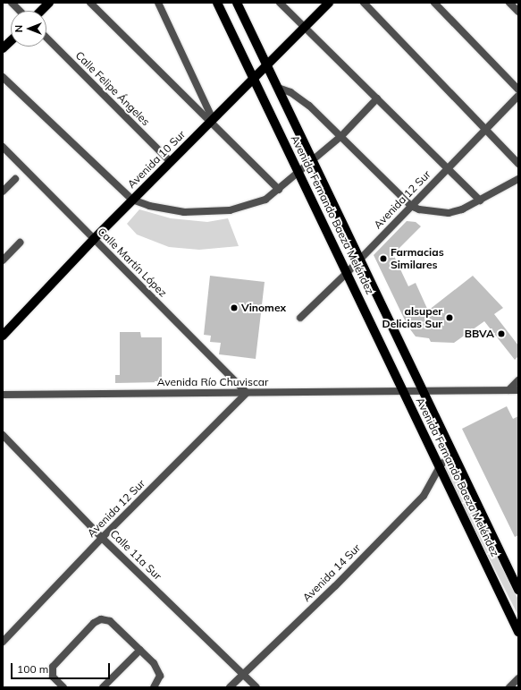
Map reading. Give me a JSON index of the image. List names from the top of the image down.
{
  "streets": {
    "main road": ["Avenida 10 Sur", "Avenida Fernando Baeza Meléndez"],
    "street": [
      "Calle Felipe Ángeles",
      "Avenida 12 Sur",
      "Calle Martín López",
      "Avenida Río Chuviscar",
      "Calle 11a Sur",
      "Avenida 14 Sur"
    ]
  },
  "crossings": [
    ["Calle Felipe Ángeles", "Avenida 10 Sur"],
    ["Avenida 10 Sur", "Avenida Fernando Baeza Meléndez"],
    ["Avenida 10 Sur", "Calle Martín López"],
    ["Avenida 12 Sur", "Avenida Fernando Baeza Meléndez"],
    ["Avenida 12 Sur", "Calle Martín López"],
    ["Avenida 12 Sur", "Avenida Río Chuviscar"],
    ["Avenida 12 Sur", "Calle 11a Sur"],
    ["Avenida Fernando Baeza Meléndez", "Avenida Río Chuviscar"],
    ["Avenida Fernando Baeza Meléndez", "Avenida 14 Sur"],
    ["Calle Martín López", "Avenida Río Chuviscar"],
    ["Calle 11a Sur", "Avenida 14 Sur"]
  ],
  "places": [
    "Farmacias Similares",
    "Vinomex",
    "alsuper Delicias Sur",
    "BBVA"
  ],
  "scale_bar": "100 m",
  "north": "left"
}
